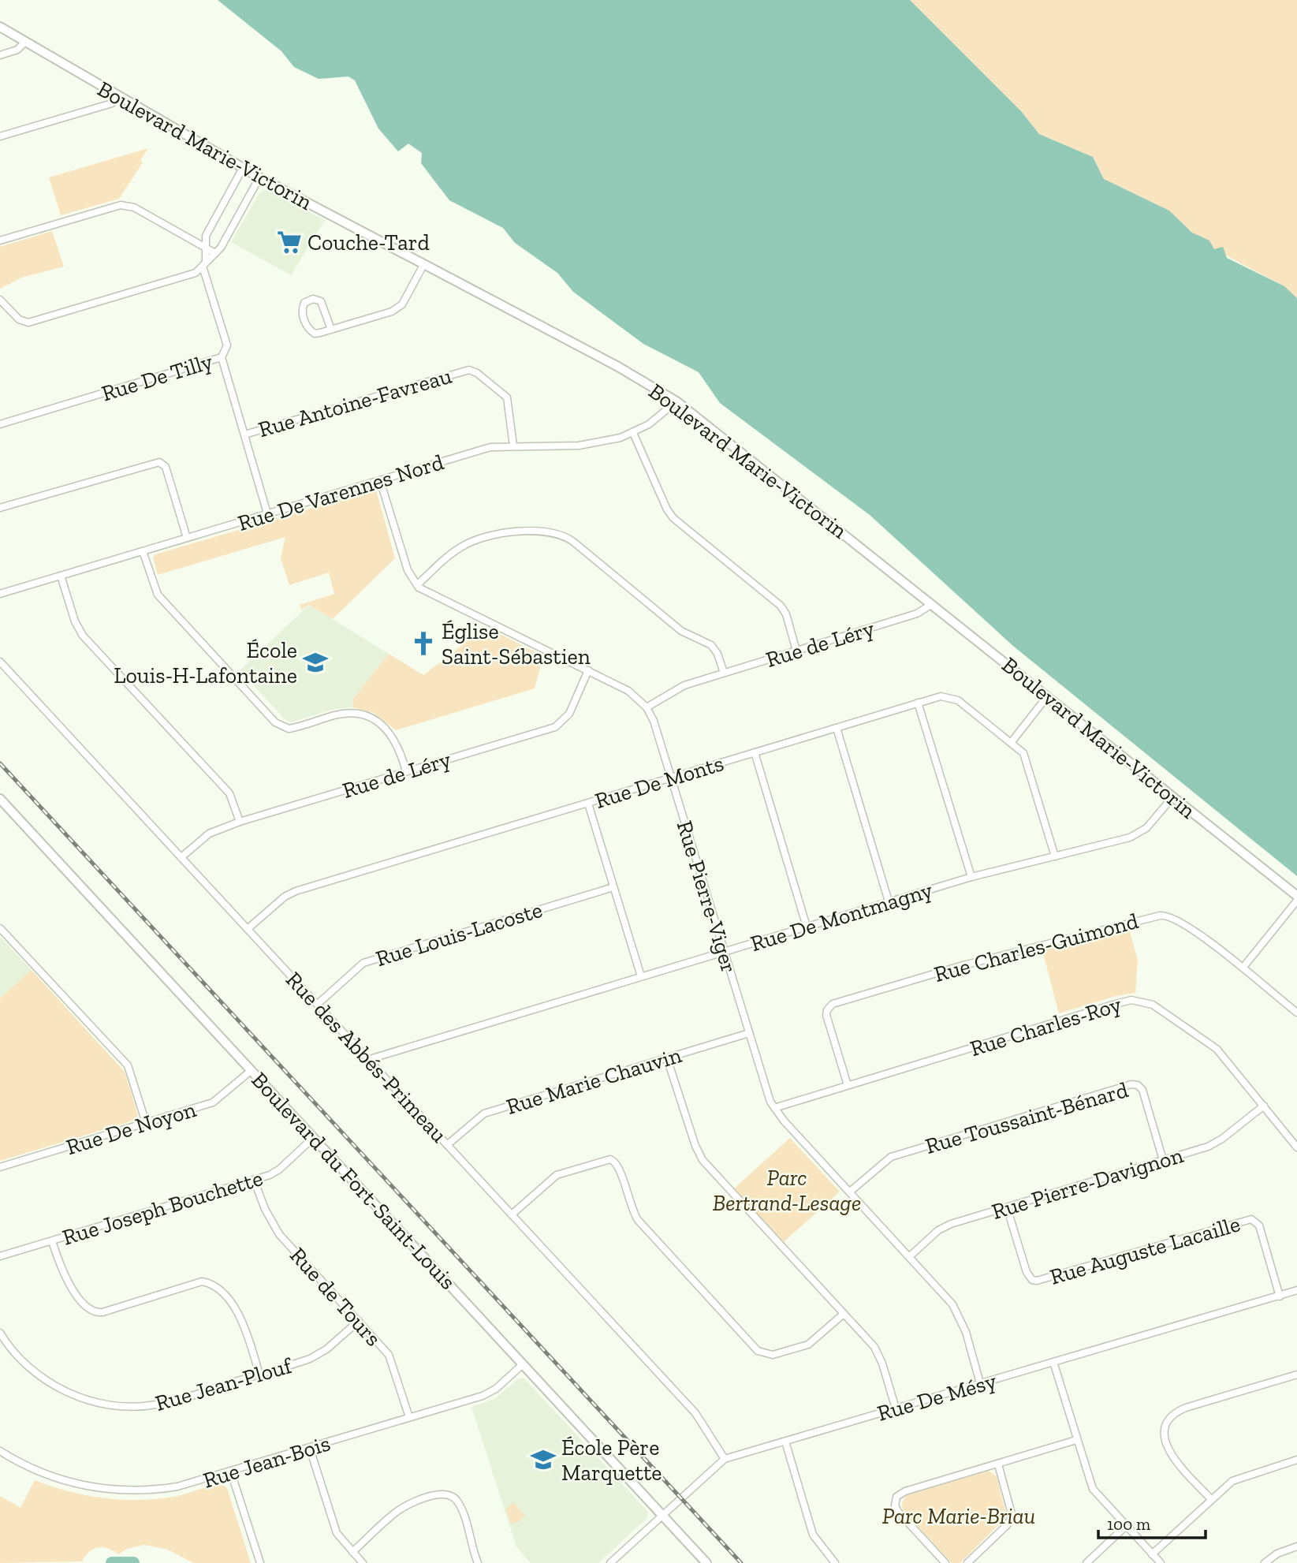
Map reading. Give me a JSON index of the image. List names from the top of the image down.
{
  "streets": {
    "street": [
      "Boulevard Marie-Victorin",
      "Rue De Tilly",
      "Rue Antoine-Favreau",
      "Rue De Varennes Nord",
      "Rue de Léry",
      "Rue De Monts",
      "Rue Pierre-Viger",
      "Rue De Montmagny",
      "Rue Louis-Lacoste",
      "Rue Charles-Guimond",
      "Rue Charles-Roy",
      "Rue des Abbés-Primeau",
      "Rue Marie Chauvin",
      "Rue Toussaint-Bénard",
      "Rue De Noyon",
      "Boulevard du Fort-Saint-Louis",
      "Rue Pierre-Davignon",
      "Rue Joseph Bouchette",
      "Rue Auguste Lacaille",
      "Rue de Tours",
      "Rue Jean-Plouf",
      "Rue De Mésy",
      "Rue Jean-Bois"
    ]
  },
  "crossings": [
    ["Boulevard Marie-Victorin", "Rue De Varennes Nord"],
    ["Boulevard Marie-Victorin", "Rue de Léry"],
    ["Boulevard Marie-Victorin", "Rue De Montmagny"],
    ["Rue Antoine-Favreau", "Rue De Varennes Nord"],
    ["Rue de Léry", "Rue Pierre-Viger"],
    ["Rue de Léry", "Rue des Abbés-Primeau"],
    ["Rue De Monts", "Rue Pierre-Viger"],
    ["Rue De Monts", "Rue De Montmagny"],
    ["Rue De Monts", "Rue des Abbés-Primeau"],
    ["Rue Pierre-Viger", "Rue De Montmagny"],
    ["Rue Pierre-Viger", "Rue Charles-Roy"],
    ["Rue Pierre-Viger", "Rue Marie Chauvin"],
    ["Rue Pierre-Viger", "Rue Toussaint-Bénard"],
    ["Rue Pierre-Viger", "Rue Pierre-Davignon"],
    ["Rue Pierre-Viger", "Rue De Mésy"],
    ["Rue De Montmagny", "Rue des Abbés-Primeau"],
    ["Rue Louis-Lacoste", "Rue des Abbés-Primeau"],
    ["Rue Charles-Guimond", "Rue Charles-Roy"],
    ["Rue Charles-Roy", "Rue Pierre-Davignon"],
    ["Rue des Abbés-Primeau", "Rue Marie Chauvin"],
    ["Rue des Abbés-Primeau", "Rue De Mésy"],
    ["Rue Toussaint-Bénard", "Rue Pierre-Davignon"],
    ["Rue De Noyon", "Boulevard du Fort-Saint-Louis"],
    ["Boulevard du Fort-Saint-Louis", "Rue Joseph Bouchette"],
    ["Boulevard du Fort-Saint-Louis", "Rue De Mésy"],
    ["Boulevard du Fort-Saint-Louis", "Rue Jean-Bois"],
    ["Rue Pierre-Davignon", "Rue Auguste Lacaille"],
    ["Rue Joseph Bouchette", "Rue de Tours"],
    ["Rue Auguste Lacaille", "Rue De Mésy"],
    ["Rue de Tours", "Rue Jean-Plouf"],
    ["Rue de Tours", "Rue Jean-Bois"]
  ],
  "parks": ["Parc Bertrand-Lesage", "Parc Marie-Briau"],
  "places": {
    "supermarket": ["Couche-Tard"],
    "church": ["Église Saint-Sébastien"],
    "school or university": ["École Louis-H-Lafontaine", "École Père Marquette"]
  },
  "scale_bar": "100 m"
}
